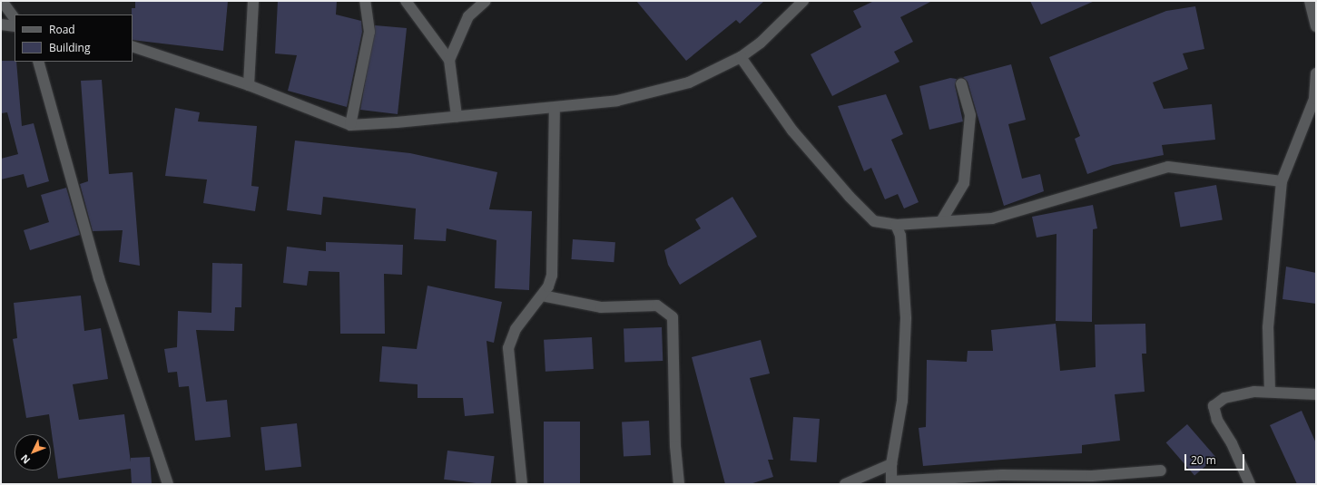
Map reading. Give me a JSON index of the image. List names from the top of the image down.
{
  "legend": ["Road", "Building"],
  "scale_bar": "20 m",
  "north": "bottom left"
}
